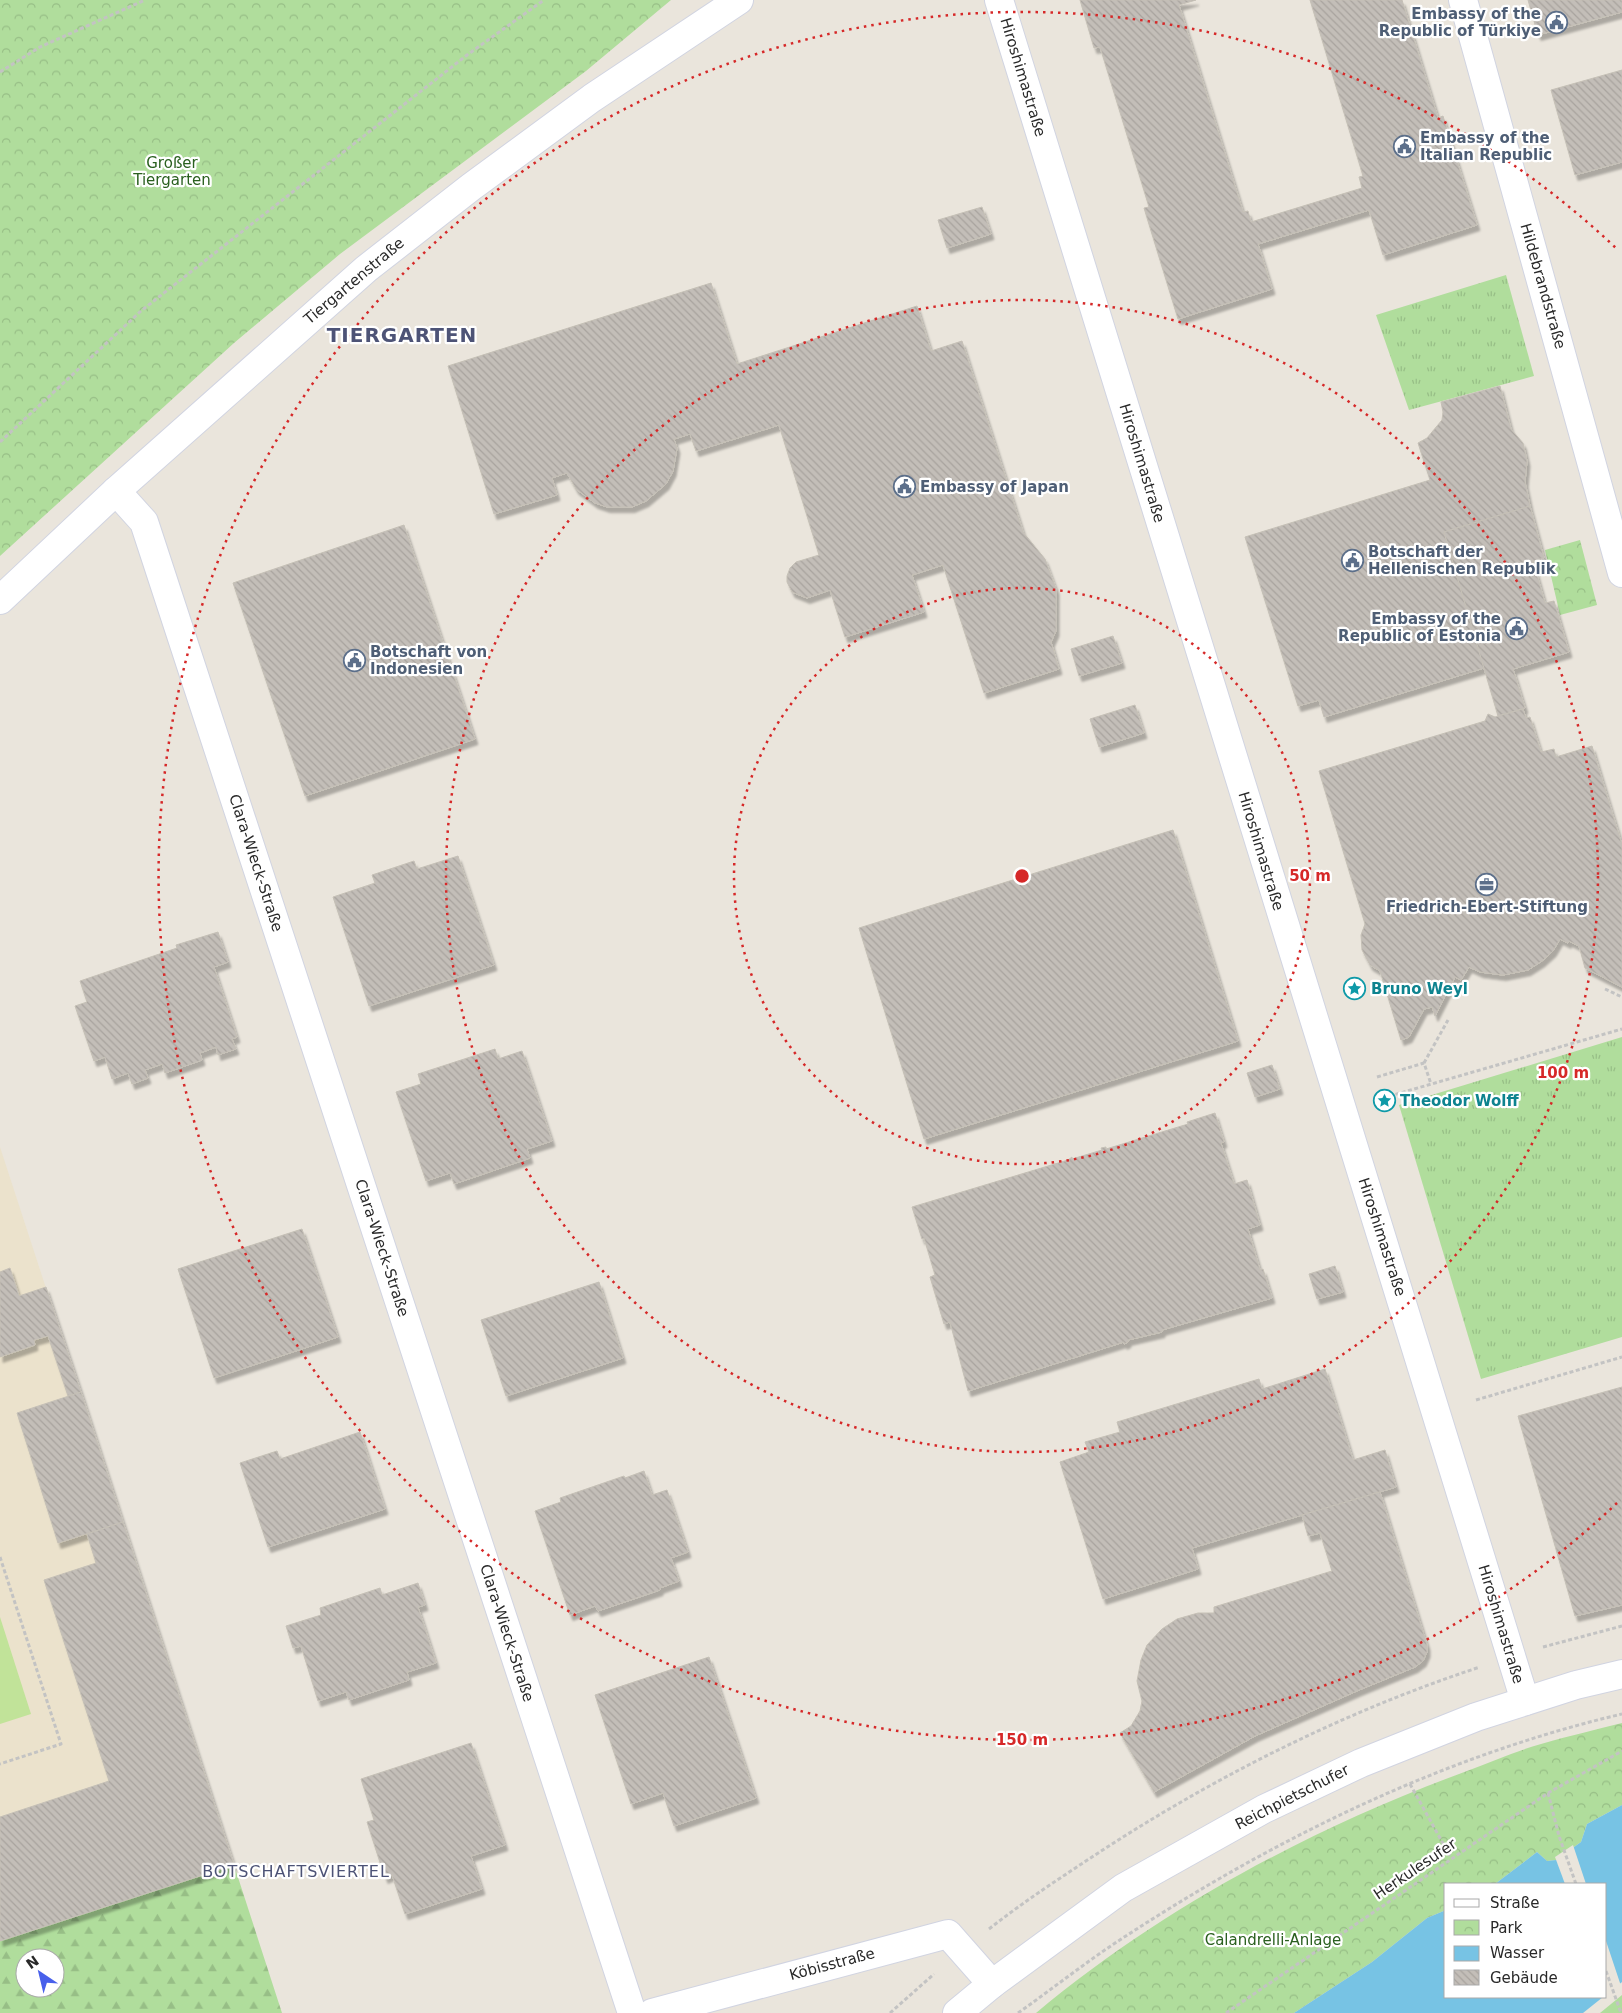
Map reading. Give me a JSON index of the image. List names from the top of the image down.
{
  "streets": {
    "street": [
      "Hiroshimastraße",
      "Tiergartenstraße",
      "Hildebrandstraße",
      "Clara-Wieck-Straße",
      "Reichpietschufer",
      "Köbisstraße"
    ],
    "path": ["Herkulesufer"]
  },
  "crossings": [
    ["Hiroshimastraße", "Reichpietschufer"],
    ["Tiergartenstraße", "Clara-Wieck-Straße"],
    ["Reichpietschufer", "Köbisstraße"]
  ],
  "districts": ["TIERGARTEN", "BOTSCHAFTSVIERTEL"],
  "parks": ["Großer Tiergarten", "Calandrelli-Anlage"],
  "places": {
    "public building": [
      "Embassy of the Republic of Türkiye",
      "Embassy of the Italian Republic",
      "Embassy of Japan",
      "Botschaft der Hellenischen Republik",
      "Embassy of the Republic of Estonia",
      "Botschaft von Indonesien"
    ],
    "office": ["Friedrich-Ebert-Stiftung"],
    "place": ["Bruno Weyl", "Theodor Wolff"]
  },
  "legend": [
    "Straße",
    "Park",
    "Wasser",
    "Gebäude"
  ],
  "north": "top left",
  "rings": ["50 m", "100 m", "150 m"]
}
